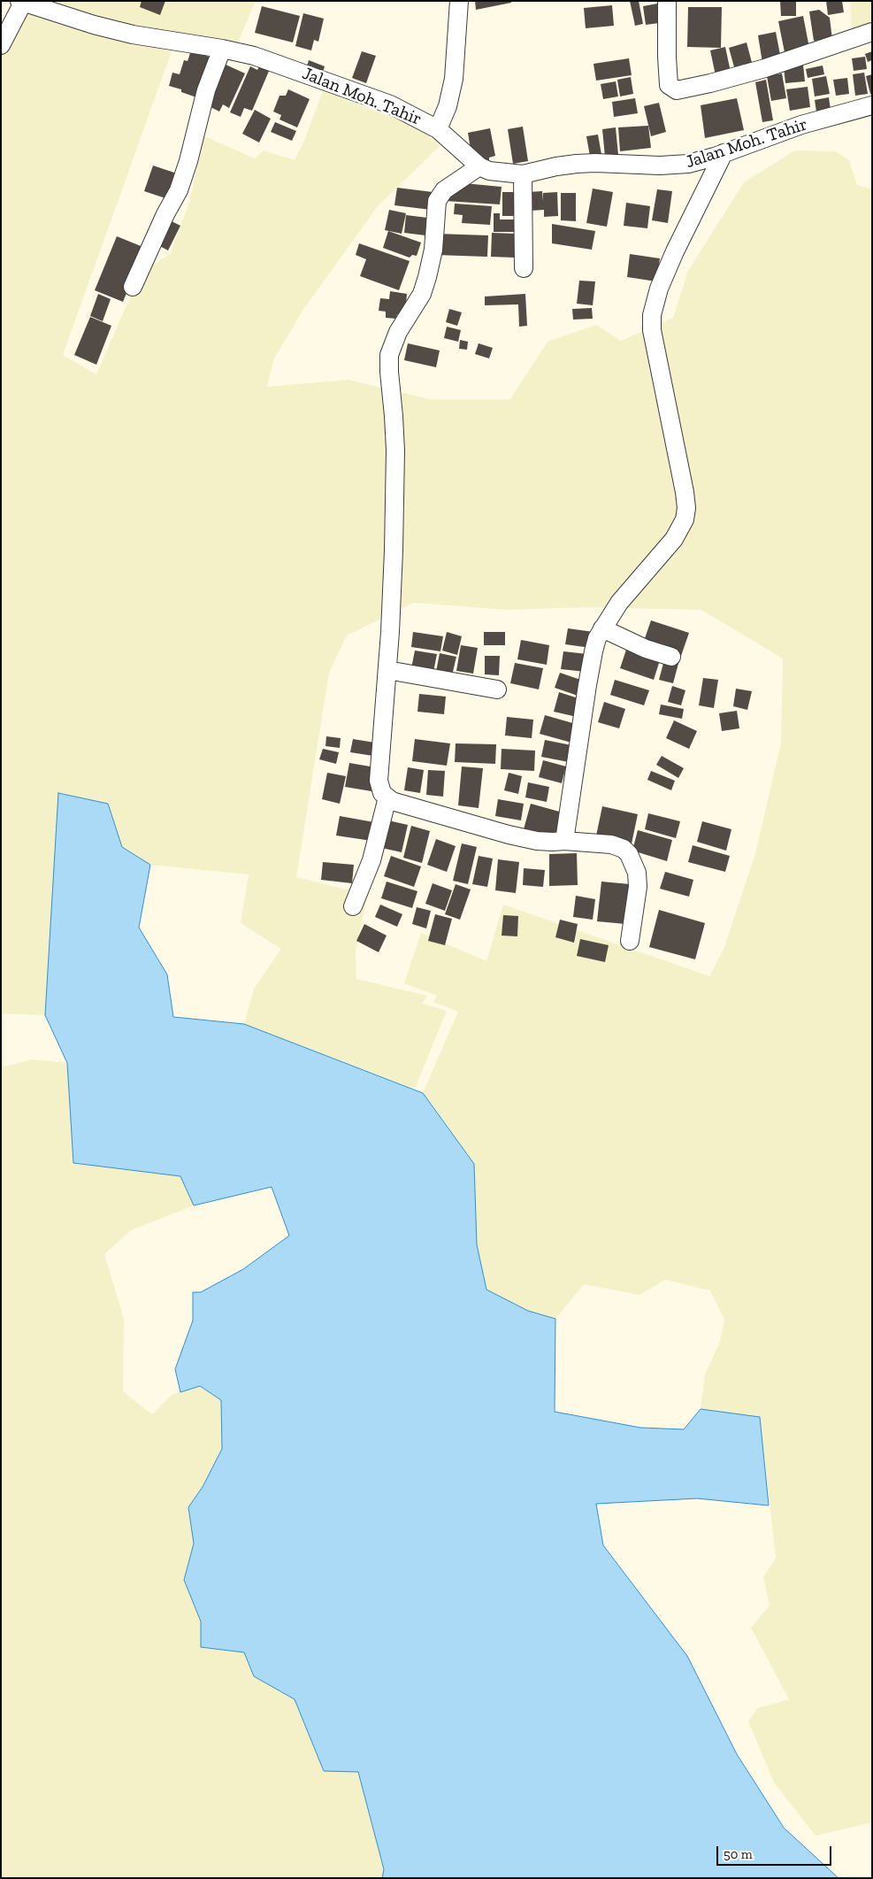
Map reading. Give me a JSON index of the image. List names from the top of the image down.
{
  "streets": {
    "street": ["Jalan Moh. Tahir"]
  },
  "scale_bar": "50 m"
}
